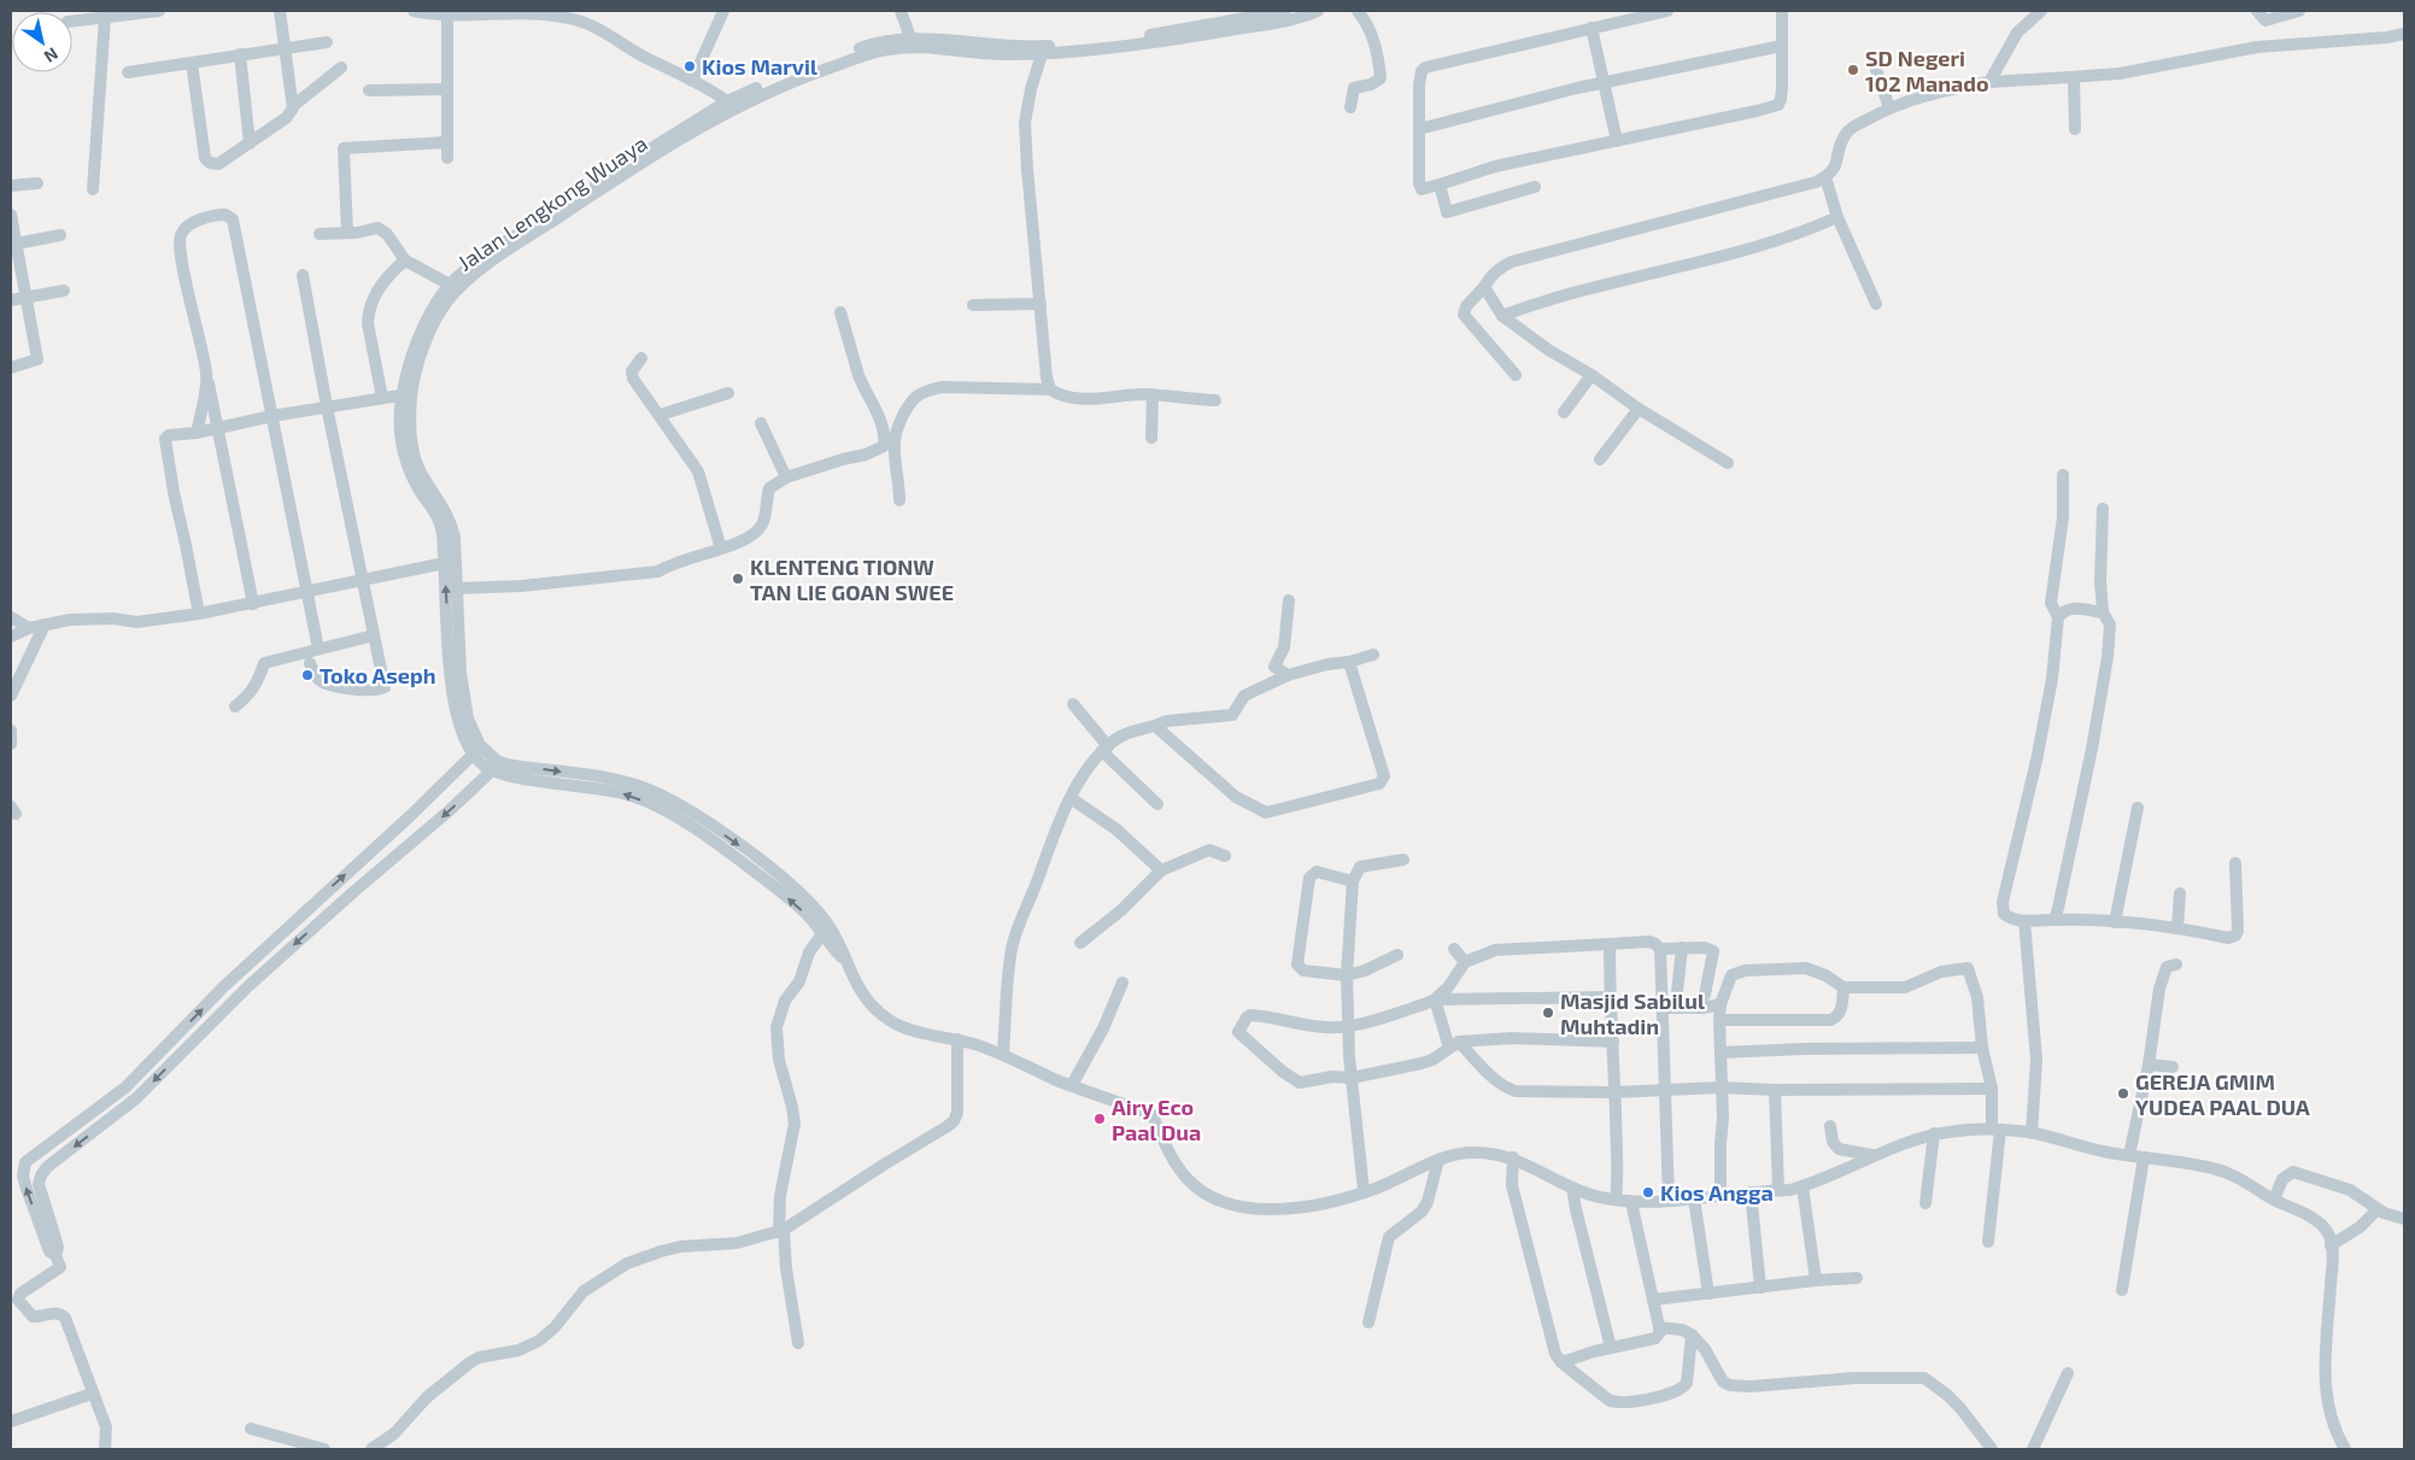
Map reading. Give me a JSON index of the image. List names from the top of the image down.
{
  "streets": {
    "street": ["Jalan Lengkong Wuaya"]
  },
  "places": [
    "Kios Marvil",
    "SD Negeri 102 Manado",
    "KLENTENG TIONW TAN LIE GOAN SWEE",
    "Toko Aseph",
    "Masjid Sabilul Muhtadin",
    "GEREJA GMIM YUDEA PAAL DUA",
    "Airy Eco Paal Dua",
    "Kios Angga"
  ],
  "north": "bottom right"
}
